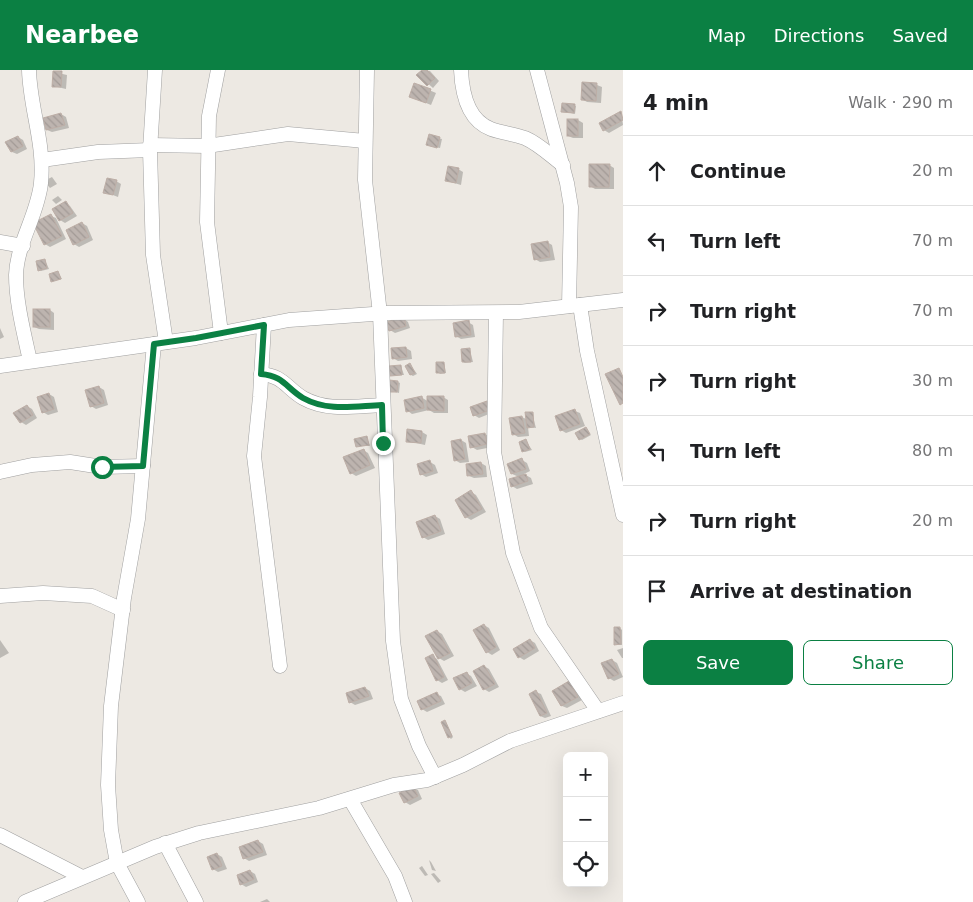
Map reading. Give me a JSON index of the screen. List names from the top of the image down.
{
  "page": {
    "header": "Nearbee",
    "nav": ["Map", "Directions", "Saved"],
    "heading": ["4 min", "Walk · 290 m"],
    "list": [
      ["Continue", "20 m"],
      ["Turn left", "70 m"],
      ["Turn right", "70 m"],
      ["Turn right", "30 m"],
      ["Turn left", "80 m"],
      ["Turn right", "20 m"],
      "Arrive at destination"
    ],
    "buttons": ["Save", "Share"],
    "map_buttons": ["+", "−"]
  }
}
